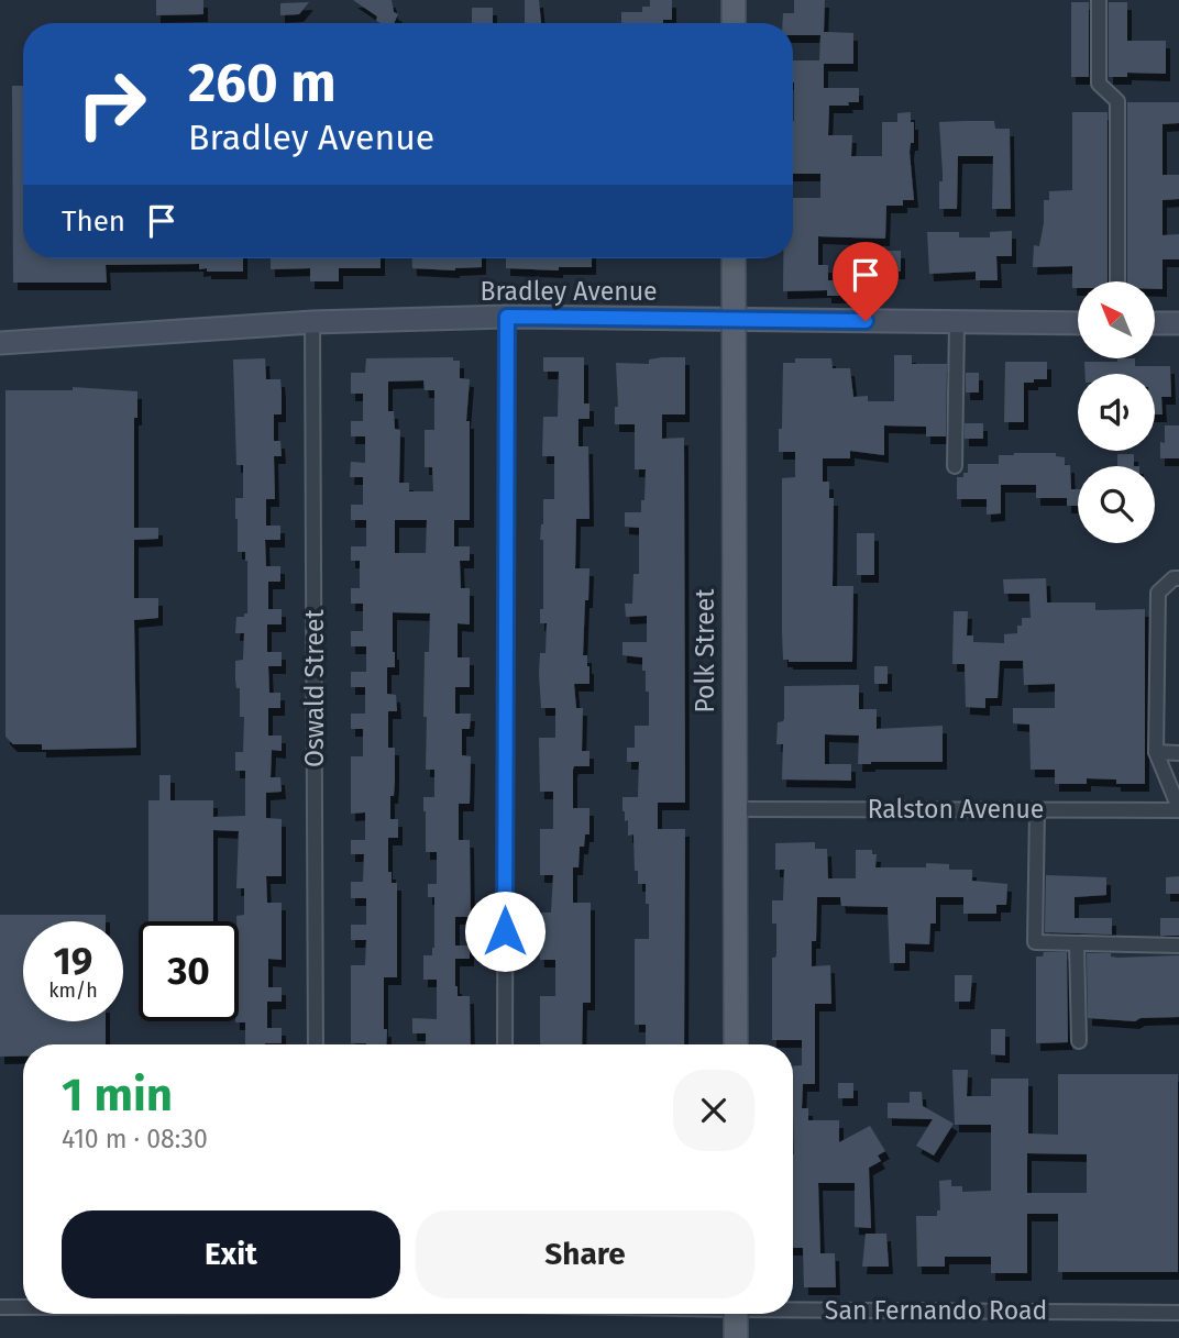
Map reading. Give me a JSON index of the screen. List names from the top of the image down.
{
  "streets": {
    "main road": ["Polk Street"],
    "street": [
      "Bradley Avenue",
      "Oswald Street",
      "Ralston Avenue",
      "San Fernando Road"
    ]
  },
  "crossings": [
    ["Bradley Avenue", "Polk Street"],
    ["Bradley Avenue", "Oswald Street"],
    ["Polk Street", "Ralston Avenue"]
  ],
  "north": "top left",
  "page": {
    "turn": ["260 m", "Bradley Avenue"],
    "then": "Then",
    "speed": "19 km/h",
    "limit": "30",
    "heading": ["1 min", "410 m · 08:30"],
    "buttons": ["Exit", "Share"]
  }
}
